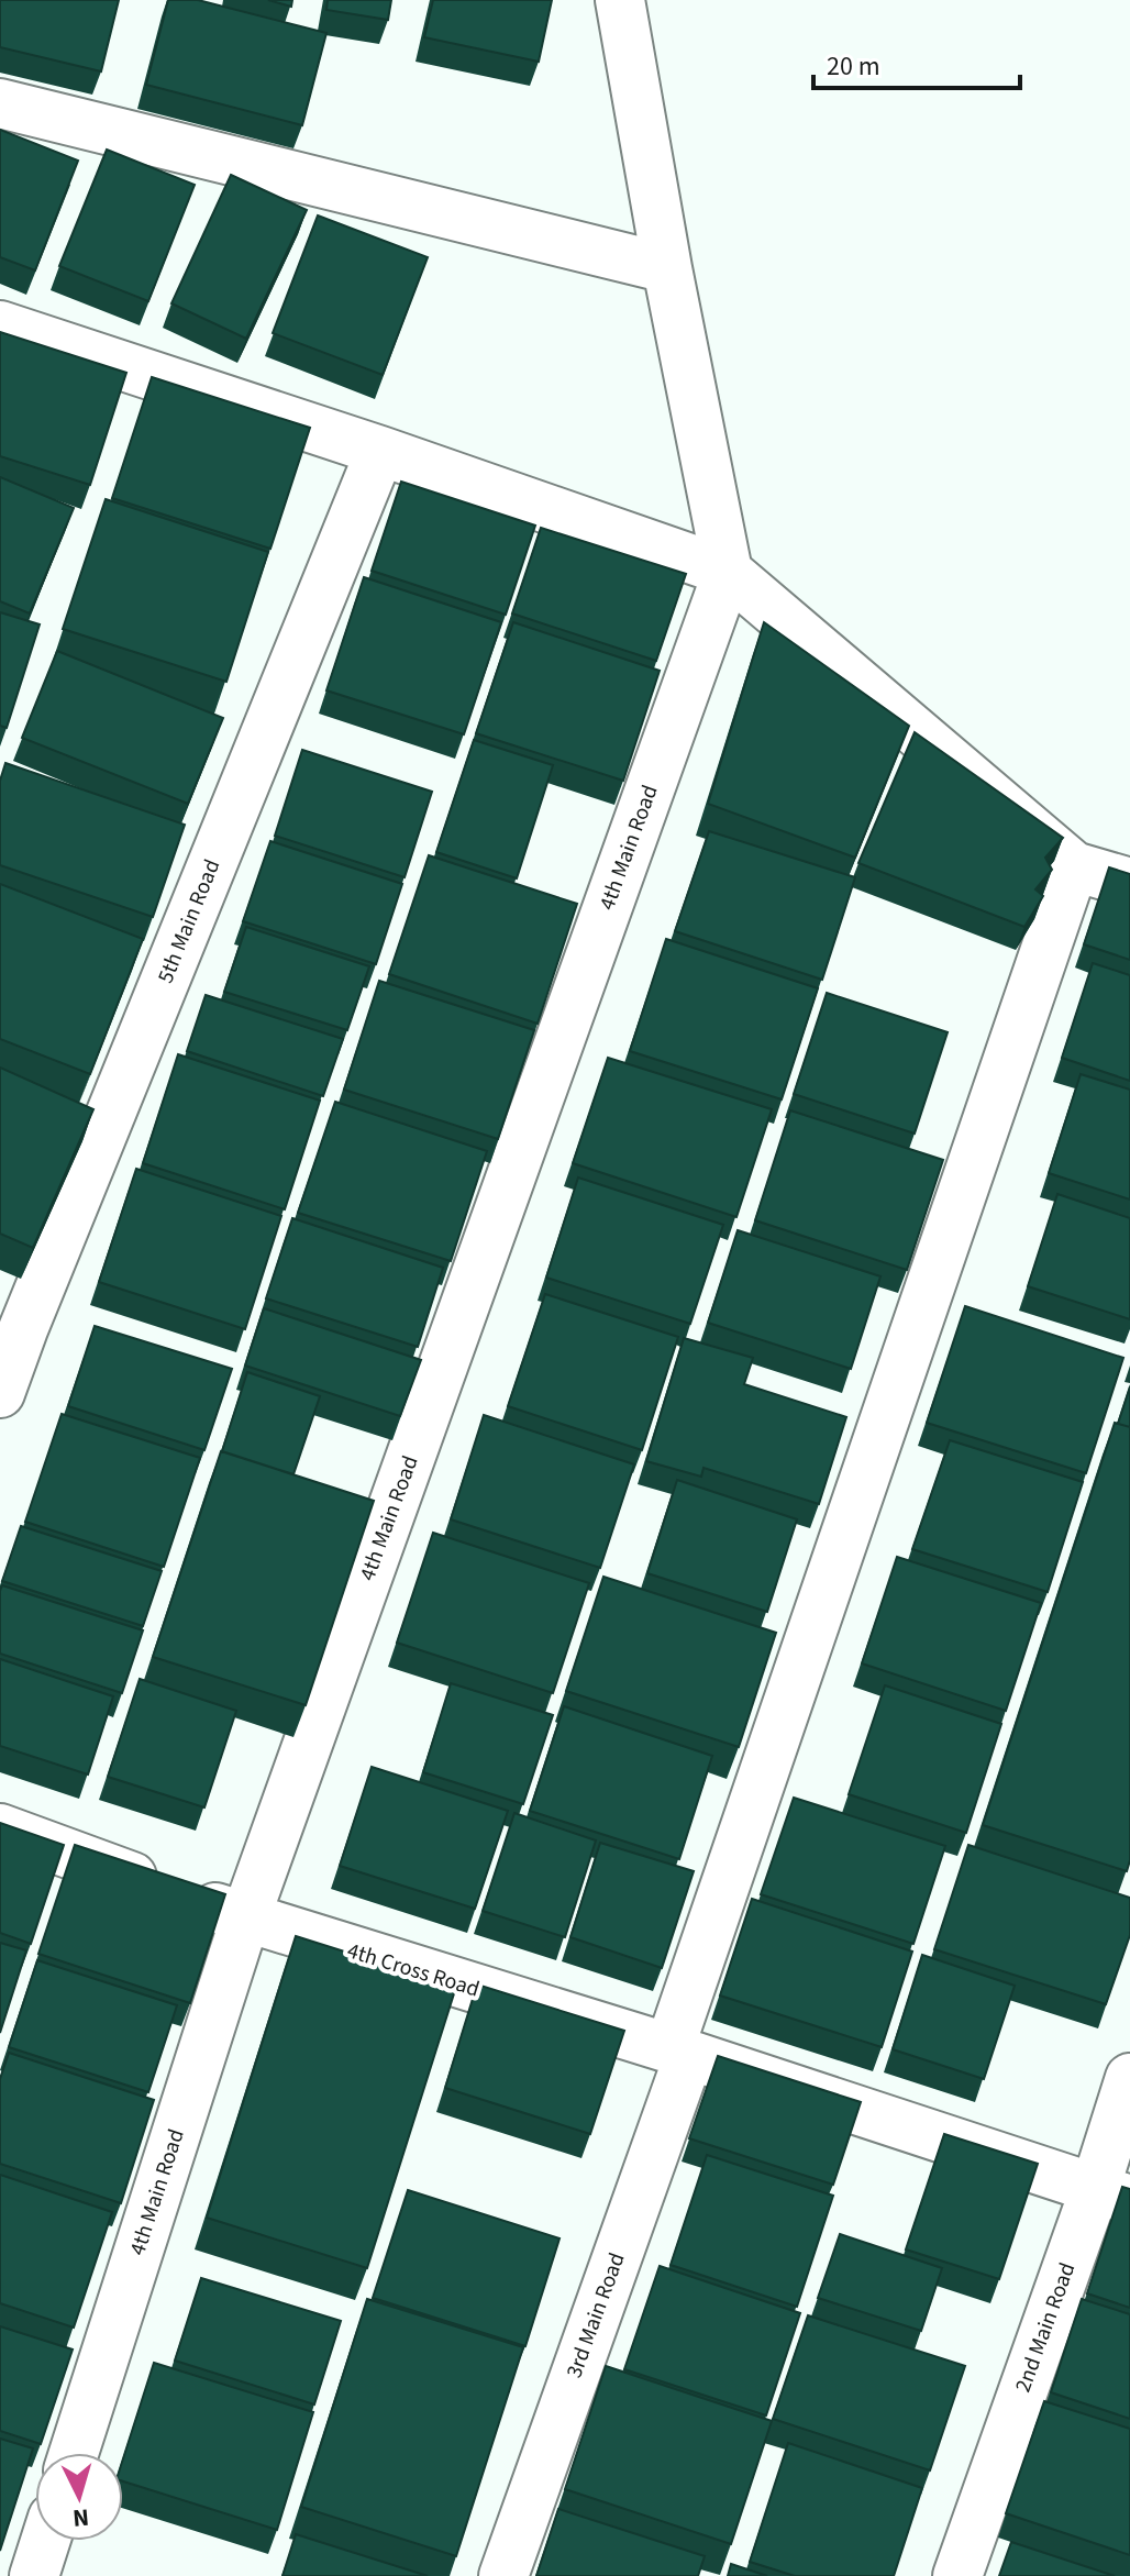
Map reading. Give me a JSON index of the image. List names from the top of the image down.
{
  "streets": {
    "street": [
      "4th Main Road",
      "5th Main Road",
      "4th Cross Road",
      "3rd Main Road",
      "2nd Main Road"
    ]
  },
  "crossings": [
    ["4th Main Road", "4th Cross Road"],
    ["4th Cross Road", "3rd Main Road"],
    ["4th Cross Road", "2nd Main Road"]
  ],
  "scale_bar": "20 m",
  "north": "bottom"
}
